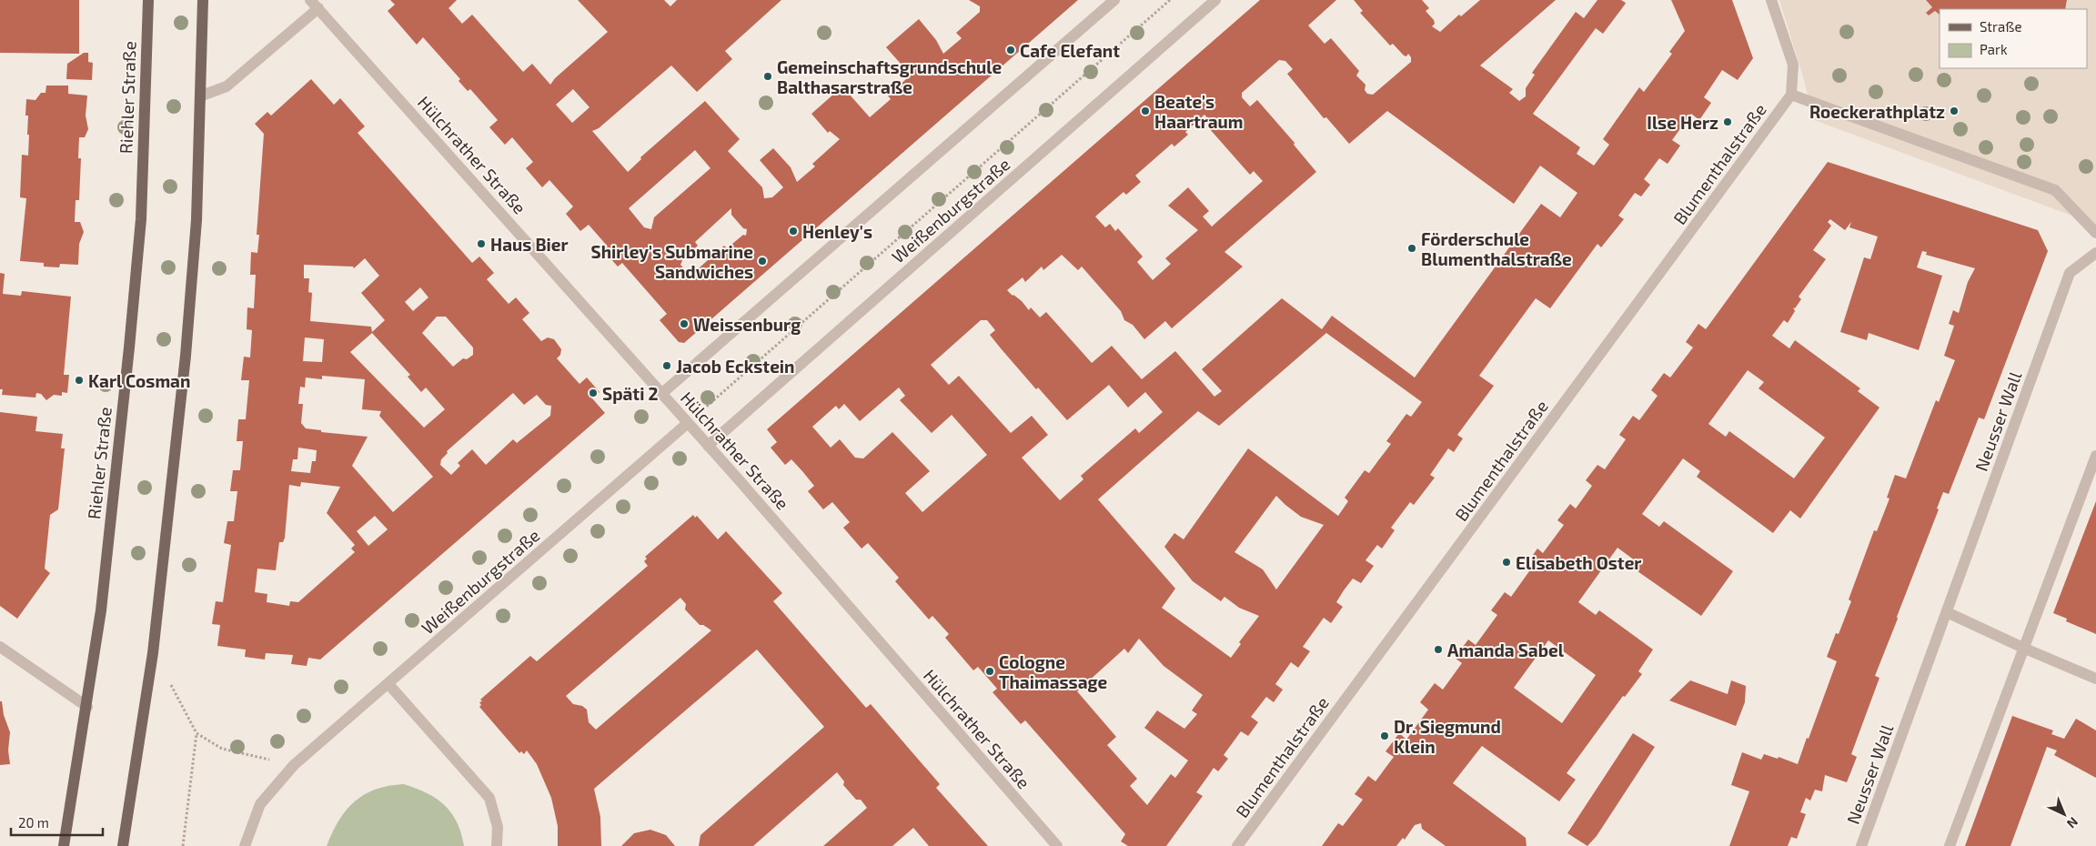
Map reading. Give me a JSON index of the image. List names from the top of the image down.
{
  "streets": {
    "main road": ["Riehler Straße"],
    "street": [
      "Hülchrather Straße",
      "Blumenthalstraße",
      "Weißenburgstraße",
      "Neusser Wall"
    ]
  },
  "crossings": [
    ["Hülchrather Straße", "Weißenburgstraße"]
  ],
  "places": [
    "Cafe Elefant",
    "Gemeinschaftsgrundschule Balthasarstraße",
    "Beate's Haartraum",
    "Roeckerathplatz",
    "Ilse Herz",
    "Henley's",
    "Haus Bier",
    "Förderschule Blumenthalstraße",
    "Shirley's Submarine Sandwiches",
    "Weissenburg",
    "Jacob Eckstein",
    "Karl Cosman",
    "Späti 2",
    "Elisabeth Oster",
    "Amanda Sabel",
    "Cologne Thaimassage",
    "Dr. Siegmund Klein"
  ],
  "legend": ["Straße", "Park"],
  "scale_bar": "20 m",
  "north": "bottom right"
}
